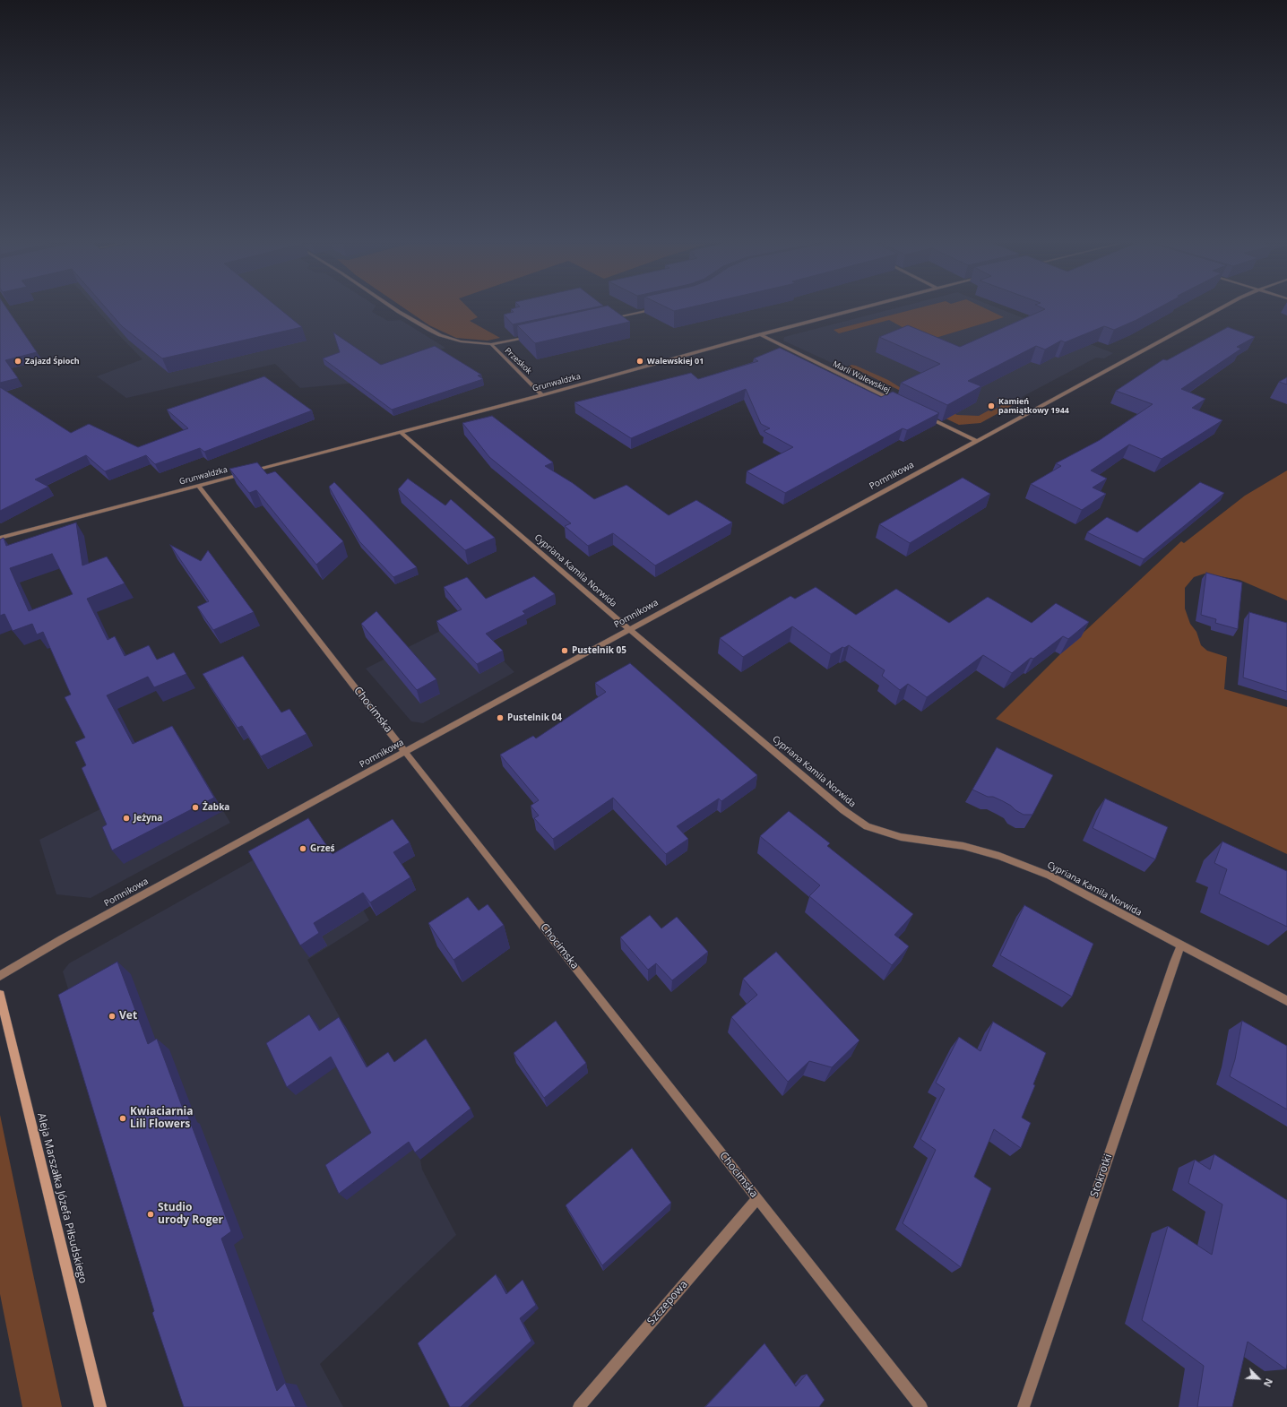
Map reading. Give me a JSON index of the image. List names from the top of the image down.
{
  "streets": {
    "main road": ["Aleja Marszałka Józefa Piłsudskiego"],
    "street": [
      "Przeskok",
      "Marii Walewskiej",
      "Grunwaldzka",
      "Pomnikowa",
      "Cypriana Kamila Norwida",
      "Chocimska",
      "Stokrotki",
      "Szczepowa"
    ]
  },
  "crossings": [
    ["Przeskok", "Grunwaldzka"],
    ["Marii Walewskiej", "Grunwaldzka"],
    ["Grunwaldzka", "Cypriana Kamila Norwida"],
    ["Grunwaldzka", "Chocimska"],
    ["Pomnikowa", "Cypriana Kamila Norwida"],
    ["Pomnikowa", "Chocimska"],
    ["Cypriana Kamila Norwida", "Stokrotki"],
    ["Chocimska", "Szczepowa"]
  ],
  "places": [
    "Zajazd Śpioch",
    "Walewskiej 01",
    "Kamień pamiątkowy 1944",
    "Pustelnik 05",
    "Pustelnik 04",
    "Żabka",
    "Jeżyna",
    "Grześ",
    "Vet",
    "Kwiaciarnia Lili Flowers",
    "Studio urody Roger"
  ],
  "north": "bottom right"
}
